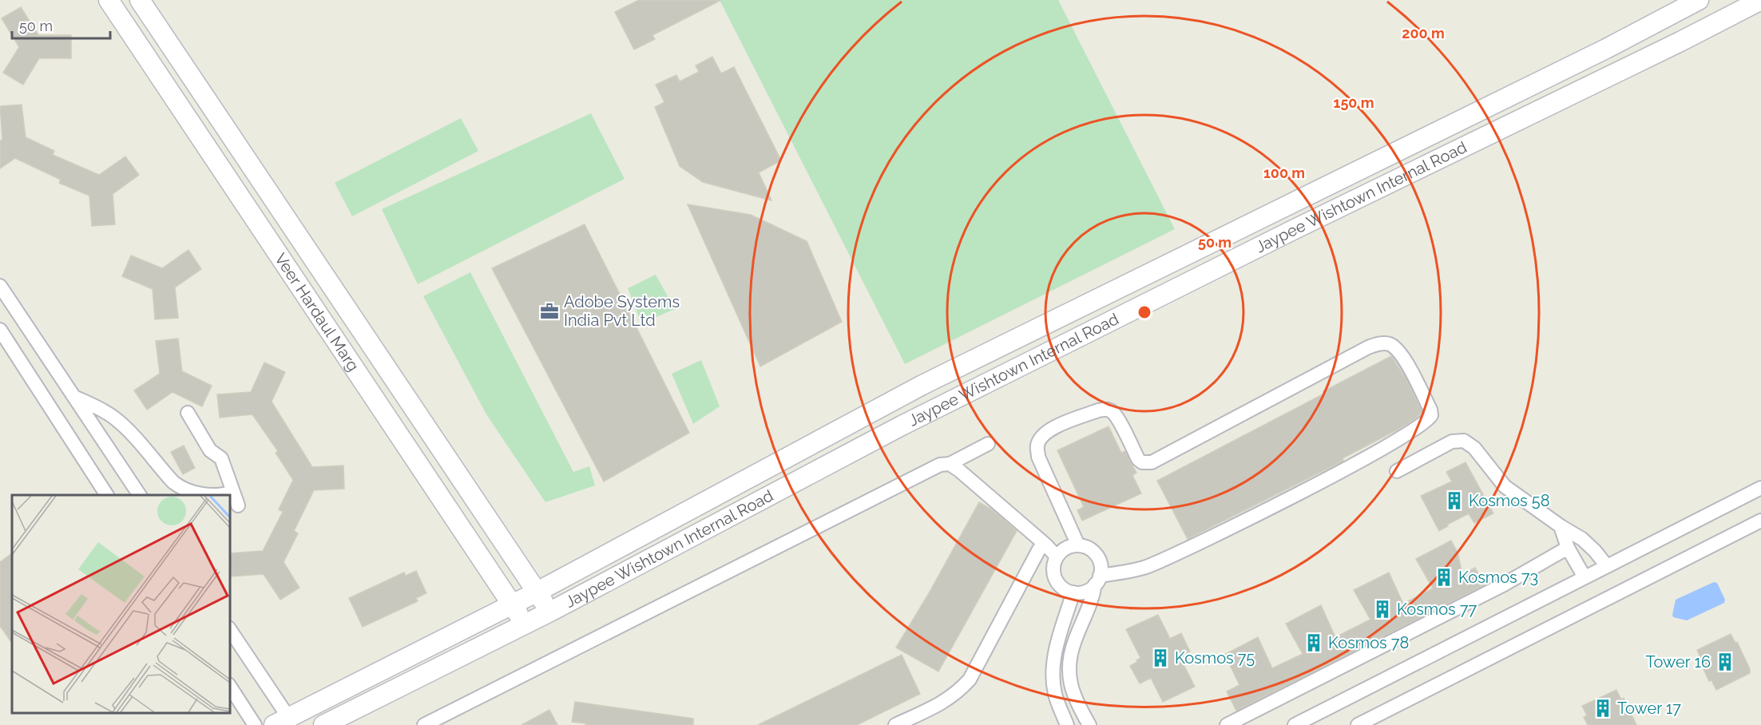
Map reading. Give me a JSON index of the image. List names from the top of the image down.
{
  "streets": {
    "street": ["Jaypee Wishtown Internal Road", "Veer Hardaul Marg"]
  },
  "crossings": [
    ["Jaypee Wishtown Internal Road", "Veer Hardaul Marg"]
  ],
  "places": {
    "office": ["Adobe Systems India Pvt Ltd"],
    "building": [
      "Kosmos 58",
      "Kosmos 73",
      "Kosmos 77",
      "Kosmos 78",
      "Kosmos 75",
      "Tower 16",
      "Tower 17"
    ]
  },
  "scale_bar": "50 m",
  "rings": [
    "200 m",
    "150 m",
    "100 m",
    "50 m"
  ]
}
